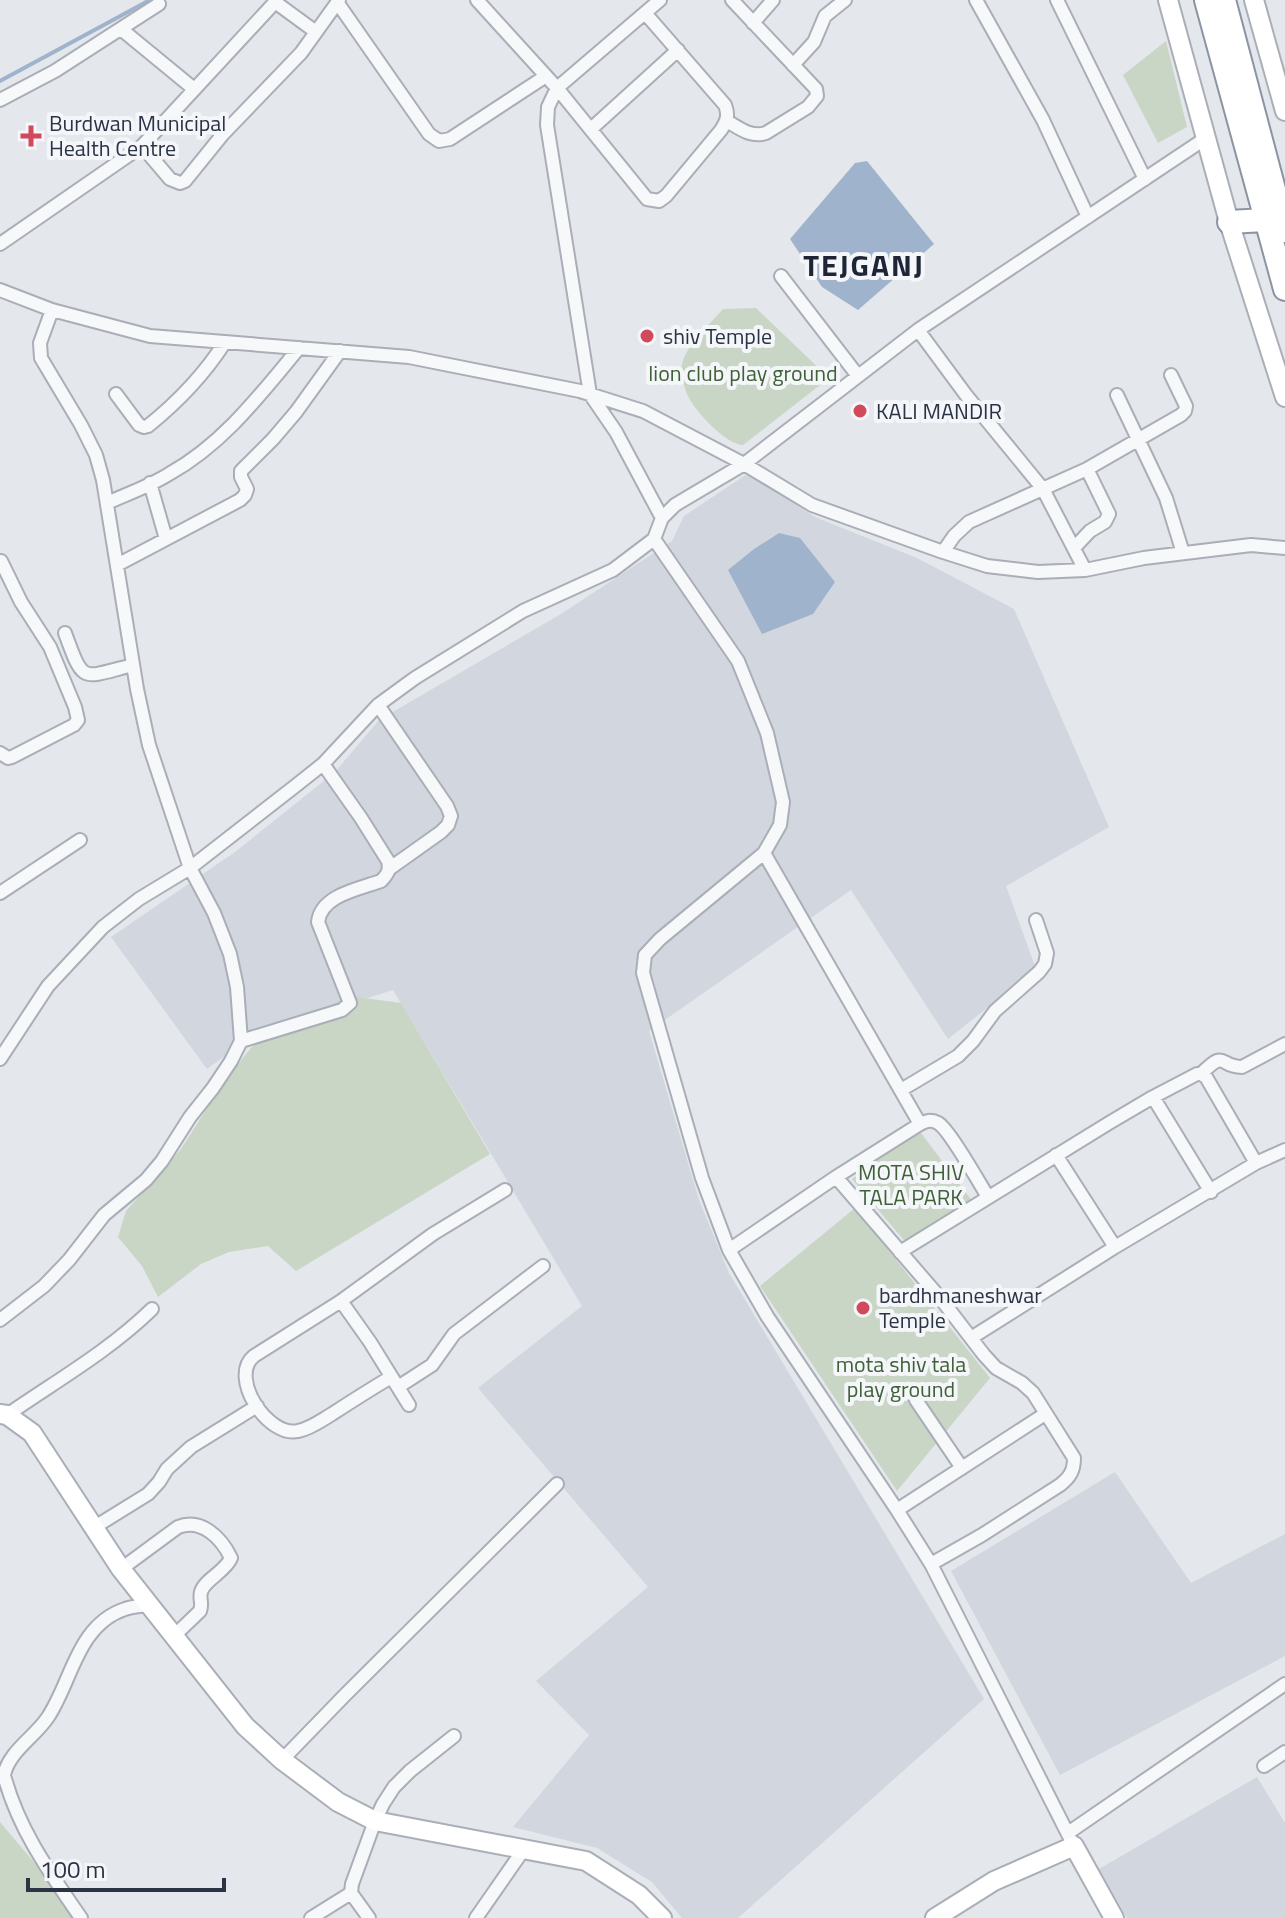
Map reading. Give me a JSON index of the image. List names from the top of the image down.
{
  "districts": ["TEJGANJ"],
  "parks": ["lion club play ground", "MOTA SHIV TALA PARK", "mota shiv tala play ground"],
  "places": {
    "health": ["Burdwan Municipal Health Centre"],
    "other": ["shiv Temple", "KALI MANDIR", "bardhmaneshwar Temple"]
  },
  "scale_bar": "100 m"
}
